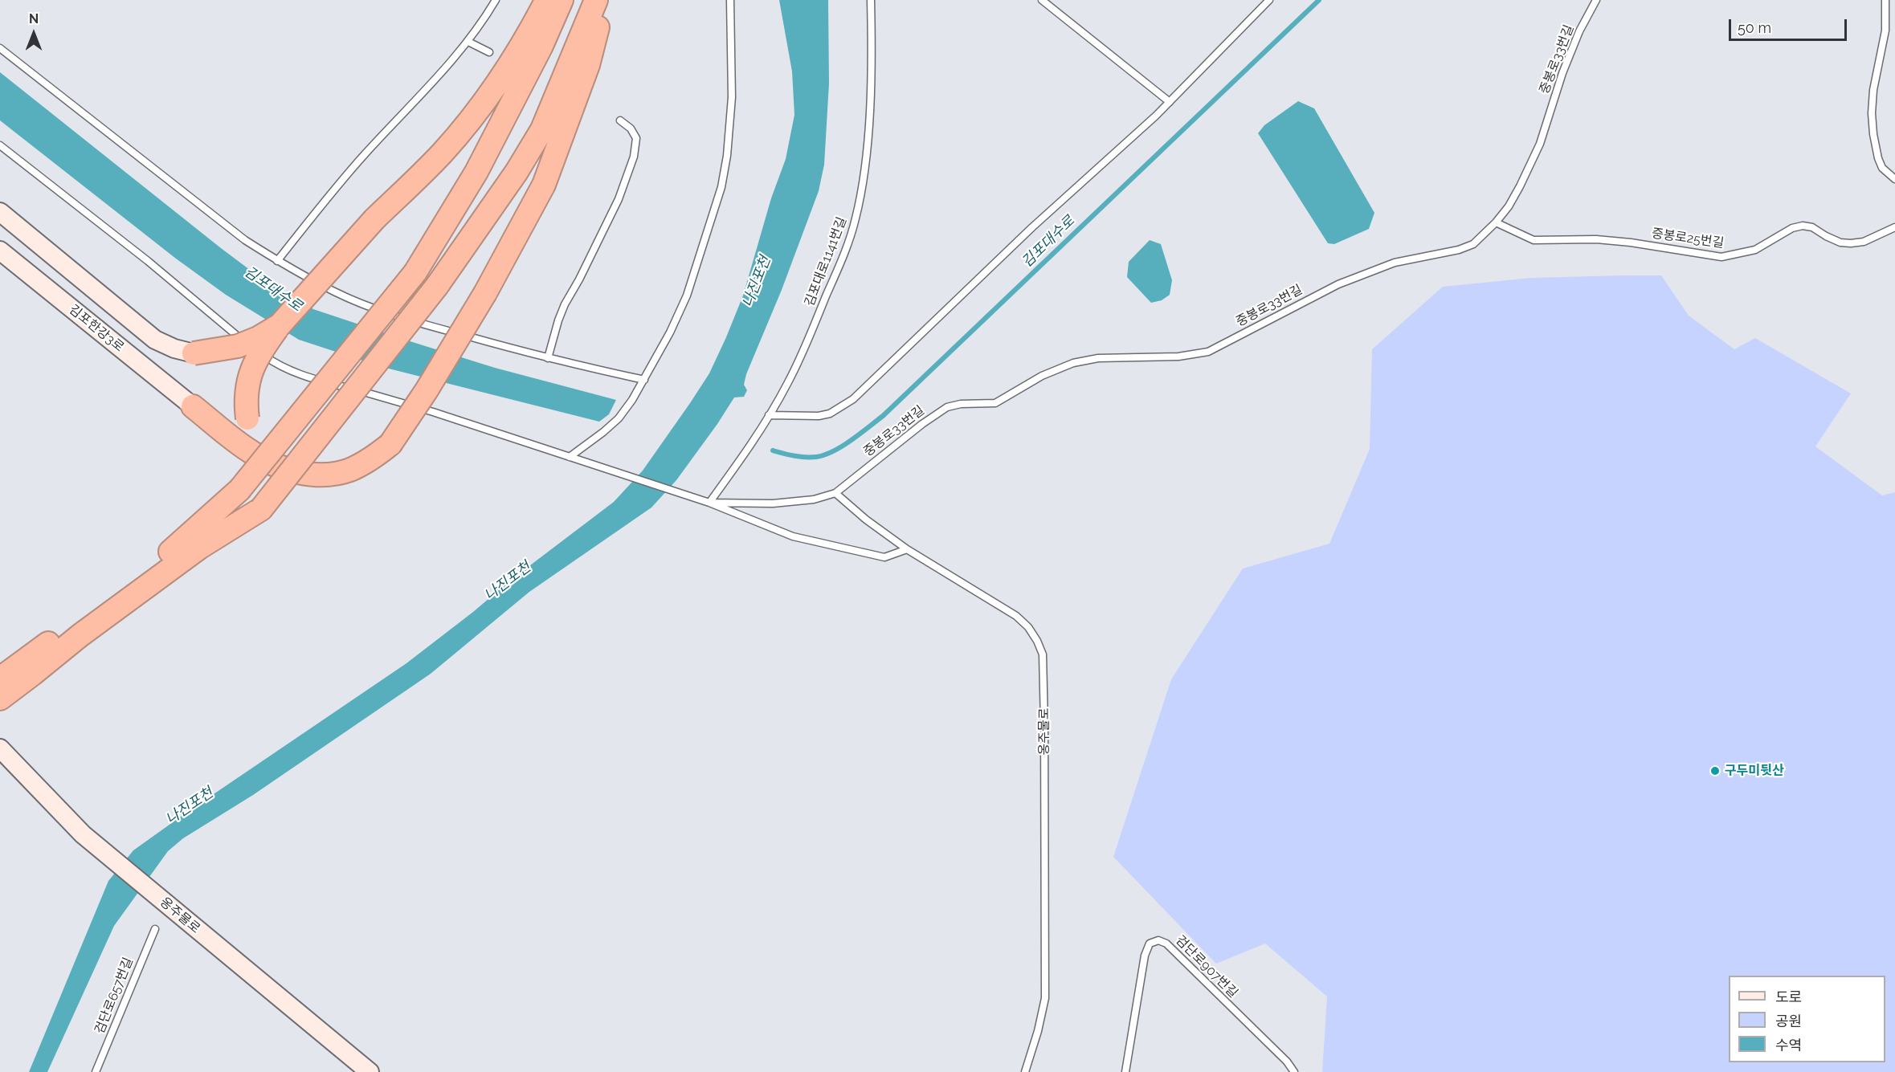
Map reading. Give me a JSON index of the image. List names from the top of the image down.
{
  "streets": {
    "street": ["김포한강3로", "옹주물로"],
    "lane": [
      "중봉로33번길",
      "중봉로25번길",
      "김포대로1141번길",
      "검단로907번길",
      "검단로657번길"
    ]
  },
  "crossings": [
    ["중봉로33번길", "중봉로25번길"],
    ["중봉로33번길", "옹주물로"]
  ],
  "water": ["김포대수로", "나진포천"],
  "places": ["구두미뒷산"],
  "legend": ["도로", "공원", "수역"],
  "scale_bar": "50 m",
  "north": "top"
}
